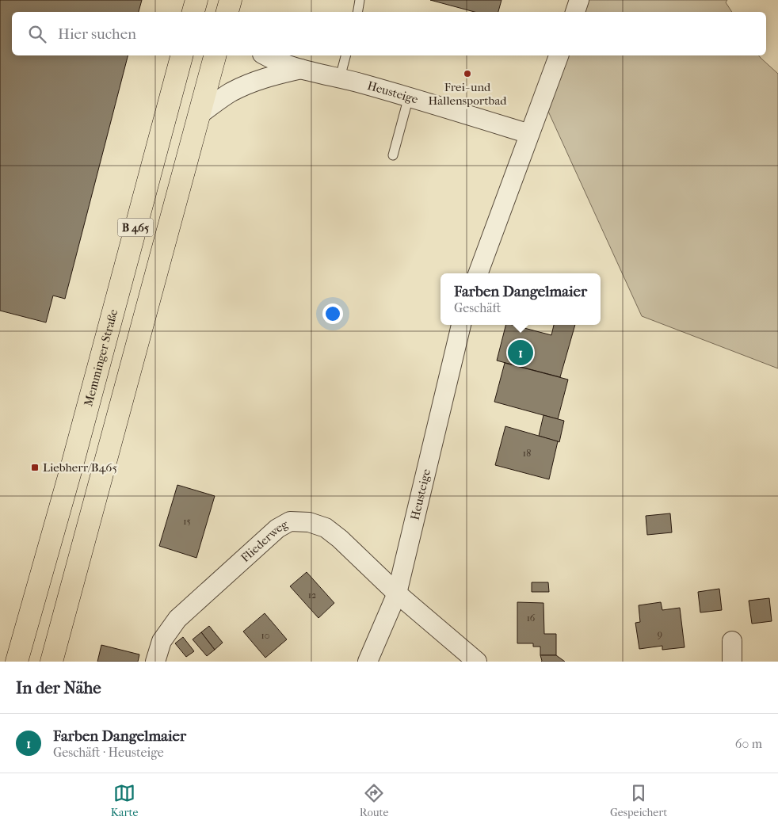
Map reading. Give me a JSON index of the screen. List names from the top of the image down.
{
  "streets": {
    "main road": ["B 465", "Memminger Straße"],
    "street": ["Heusteige", "Fliederweg"]
  },
  "crossings": [
    ["Heusteige", "B 465"],
    ["Heusteige", "Fliederweg"]
  ],
  "places": {
    "other": ["Frei- und Hallensportbad"],
    "transit": ["Liebherr/B465"]
  },
  "house_numbers": [
    "18",
    "15",
    "12",
    "16",
    "9",
    "10"
  ],
  "page": {
    "search": "Hier suchen",
    "popup": ["Farben Dangelmaier", "Geschäft"],
    "pins": "1",
    "heading": "In der Nähe",
    "list": [
      {
        "mark": "1",
        "name": "Farben Dangelmaier",
        "note": "Geschäft · Heusteige",
        "value": "60 m"
      }
    ],
    "nav": ["Karte", "Route", "Gespeichert"]
  }
}
